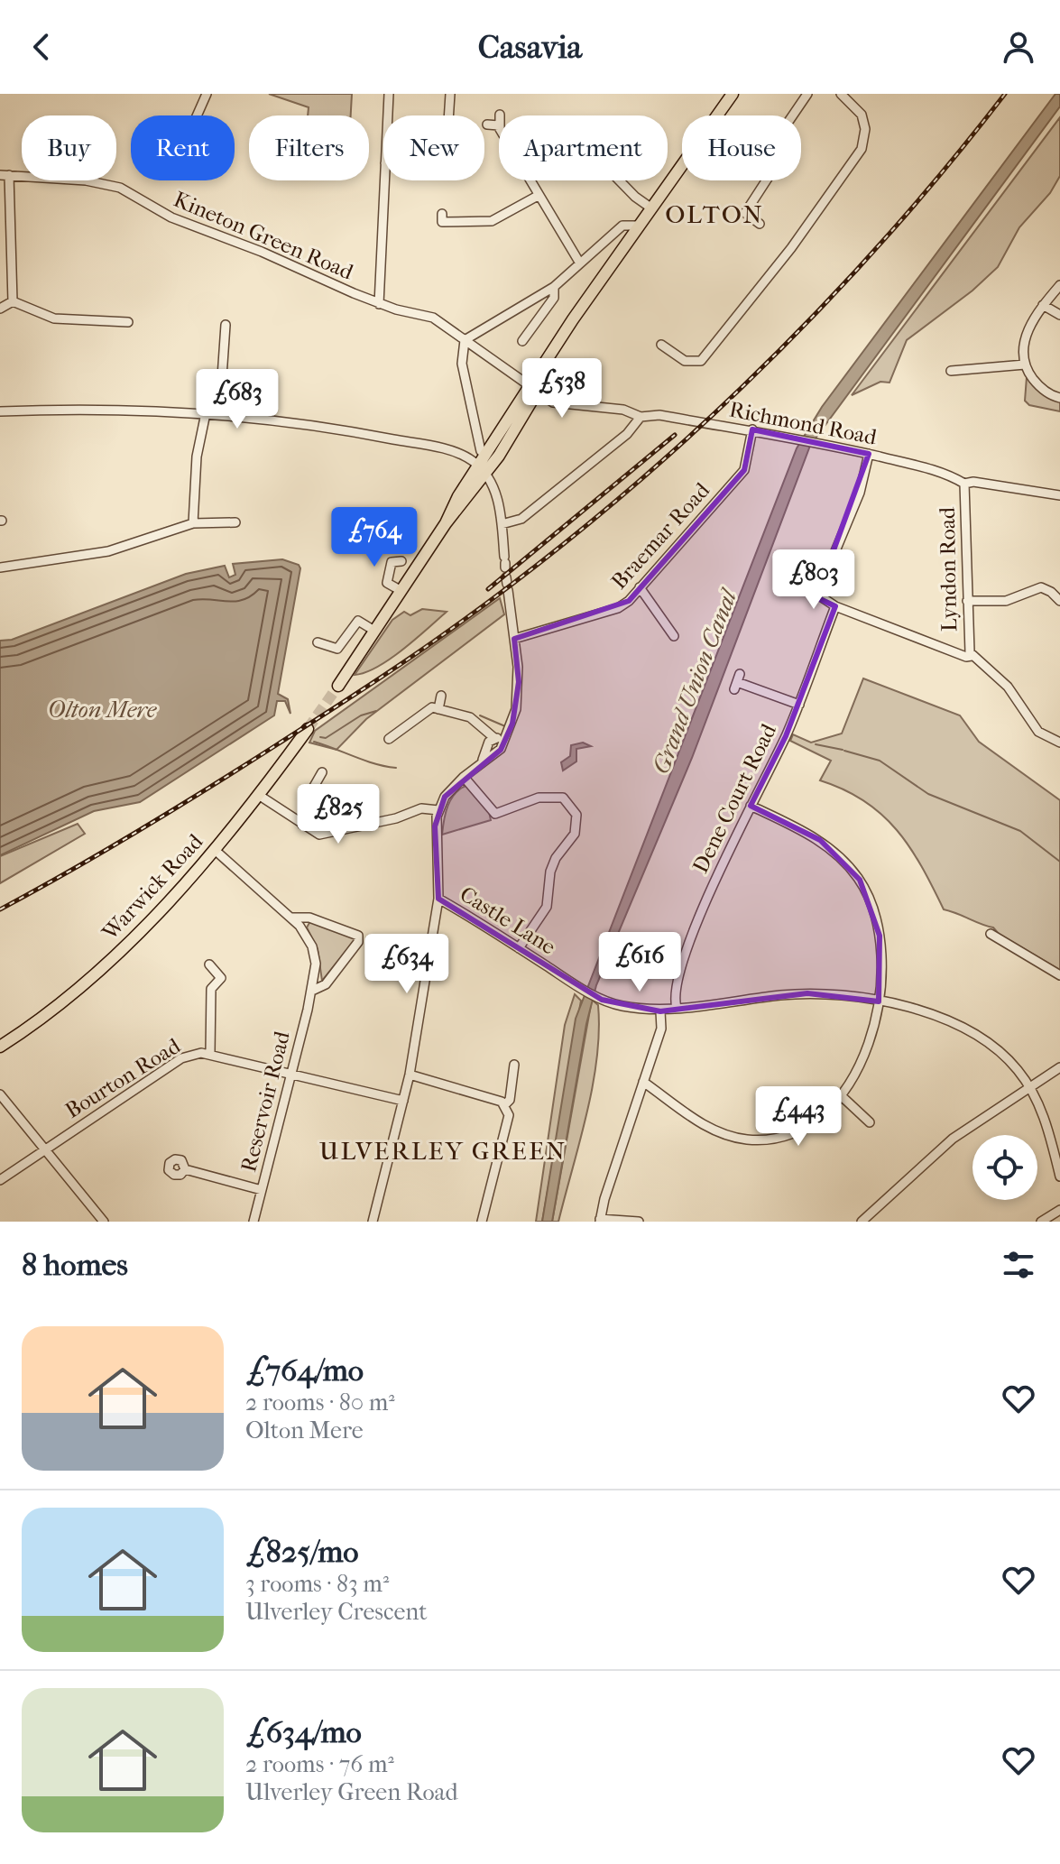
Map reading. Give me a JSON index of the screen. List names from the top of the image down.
{
  "streets": {
    "highway": ["Warwick Road"],
    "street": [
      "Kineton Green Road",
      "Richmond Road",
      "Braemar Road",
      "Lyndon Road",
      "Dene Court Road",
      "Castle Lane",
      "Bourton Road",
      "Reservoir Road"
    ]
  },
  "crossings": [
    ["Kineton Green Road", "Richmond Road"],
    ["Richmond Road", "Braemar Road"],
    ["Richmond Road", "Lyndon Road"],
    ["Dene Court Road", "Castle Lane"],
    ["Warwick Road", "Reservoir Road"],
    ["Bourton Road", "Reservoir Road"]
  ],
  "districts": ["OLTON", "ULVERLEY GREEN"],
  "water": ["Grand Union Canal", "Olton Mere"],
  "page": {
    "header": "Casavia",
    "chip": [
      "Buy",
      "Rent",
      "Filters",
      "New",
      "Apartment",
      "House"
    ],
    "price": [
      "£538",
      "£683",
      "£764",
      "£803",
      "£825",
      "£616",
      "£634",
      "£443"
    ],
    "heading": "8 homes",
    "list": [
      {
        "name": "£764/mo",
        "note": "2 rooms · 80 m² · Olton Mere"
      },
      {
        "name": "£825/mo",
        "note": "3 rooms · 83 m² · Ulverley Crescent"
      },
      {
        "name": "£634/mo",
        "note": "2 rooms · 76 m² · Ulverley Green Road"
      }
    ]
  }
}
